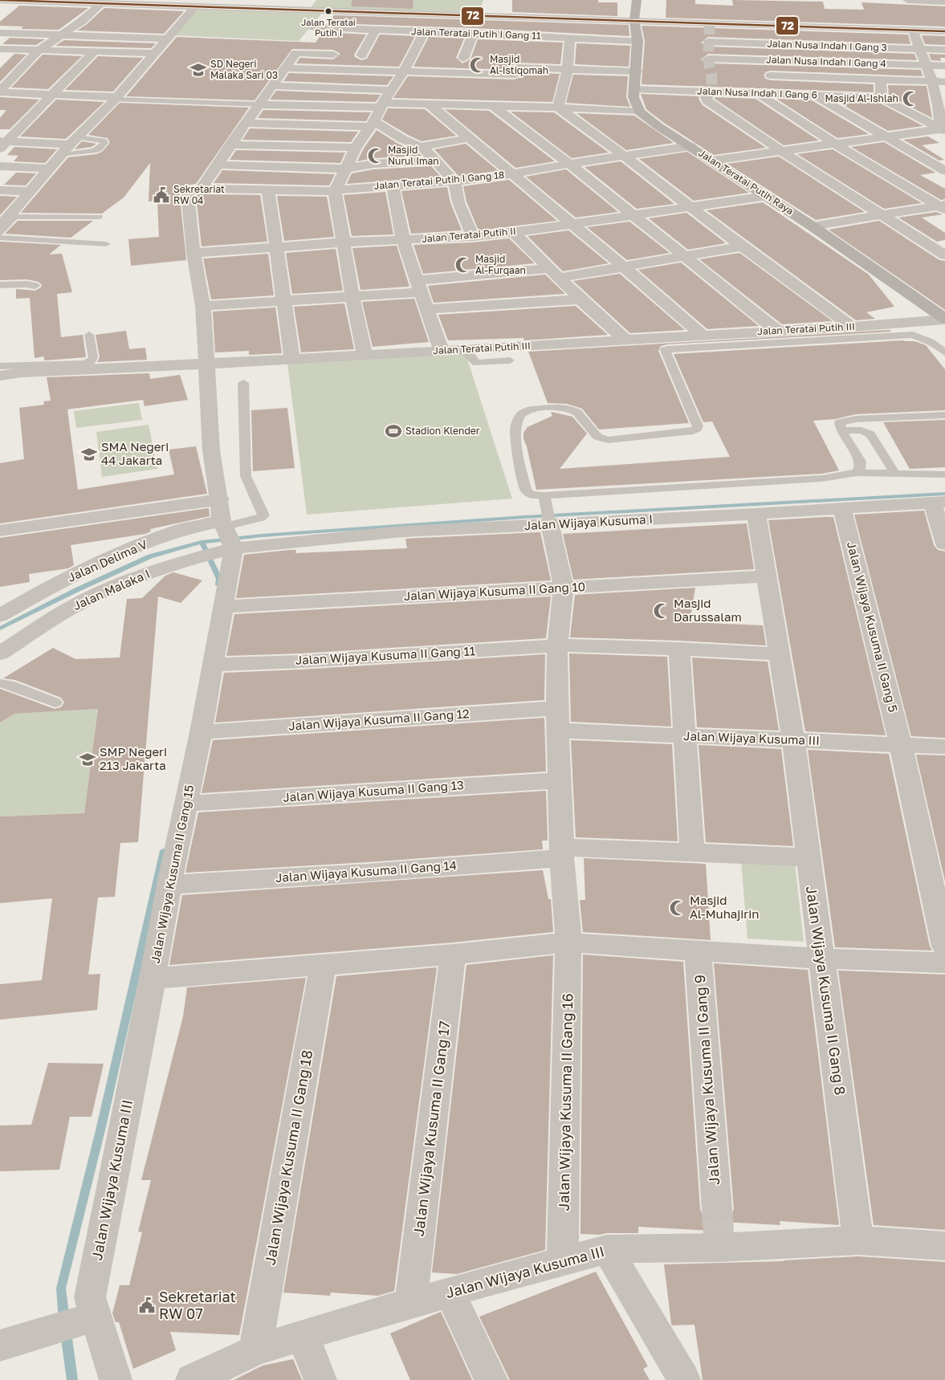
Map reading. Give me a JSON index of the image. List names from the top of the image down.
{
  "streets": {
    "street": [
      "Jalan Teratai Putih I Gang 11",
      "Jalan Nusa Indah I Gang 3",
      "Jalan Nusa Indah I Gang 4",
      "Jalan Nusa Indah I Gang 6",
      "Jalan Teratai Putih I Gang 18",
      "Jalan Teratai Putih Raya",
      "Jalan Teratai Putih II",
      "Jalan Teratai Putih III",
      "Jalan Wijaya Kusuma I",
      "Jalan Delima V",
      "Jalan Malaka I",
      "Jalan Wijaya Kusuma II Gang 10",
      "Jalan Wijaya Kusuma II Gang 5",
      "Jalan Wijaya Kusuma II Gang 11",
      "Jalan Wijaya Kusuma II Gang 12",
      "Jalan Wijaya Kusuma III",
      "Jalan Wijaya Kusuma II Gang 13",
      "Jalan Wijaya Kusuma II Gang 14",
      "Jalan Wijaya Kusuma II Gang 15",
      "Jalan Wijaya Kusuma II Gang 8",
      "Jalan Wijaya Kusuma II Gang 9",
      "Jalan Wijaya Kusuma II Gang 16",
      "Jalan Wijaya Kusuma II Gang 17",
      "Jalan Wijaya Kusuma II Gang 18"
    ]
  },
  "crossings": [
    ["Jalan Teratai Putih I Gang 18", "Jalan Teratai Putih Raya"],
    ["Jalan Teratai Putih I Gang 18", "Jalan Teratai Putih II"],
    ["Jalan Teratai Putih Raya", "Jalan Teratai Putih II"],
    ["Jalan Teratai Putih Raya", "Jalan Teratai Putih III"],
    ["Jalan Wijaya Kusuma I", "Jalan Delima V"],
    ["Jalan Wijaya Kusuma I", "Jalan Malaka I"],
    ["Jalan Wijaya Kusuma I", "Jalan Wijaya Kusuma II Gang 5"],
    ["Jalan Wijaya Kusuma I", "Jalan Wijaya Kusuma II Gang 15"],
    ["Jalan Wijaya Kusuma I", "Jalan Wijaya Kusuma II Gang 8"],
    ["Jalan Delima V", "Jalan Malaka I"],
    ["Jalan Delima V", "Jalan Wijaya Kusuma II Gang 15"],
    ["Jalan Malaka I", "Jalan Wijaya Kusuma II Gang 15"],
    ["Jalan Wijaya Kusuma II Gang 10", "Jalan Wijaya Kusuma II Gang 15"],
    ["Jalan Wijaya Kusuma II Gang 10", "Jalan Wijaya Kusuma II Gang 8"],
    ["Jalan Wijaya Kusuma II Gang 5", "Jalan Wijaya Kusuma III"],
    ["Jalan Wijaya Kusuma II Gang 11", "Jalan Wijaya Kusuma II Gang 15"],
    ["Jalan Wijaya Kusuma II Gang 11", "Jalan Wijaya Kusuma II Gang 8"],
    ["Jalan Wijaya Kusuma II Gang 12", "Jalan Wijaya Kusuma III"],
    ["Jalan Wijaya Kusuma II Gang 12", "Jalan Wijaya Kusuma II Gang 15"],
    ["Jalan Wijaya Kusuma III", "Jalan Wijaya Kusuma II Gang 15"],
    ["Jalan Wijaya Kusuma III", "Jalan Wijaya Kusuma II Gang 8"],
    ["Jalan Wijaya Kusuma III", "Jalan Wijaya Kusuma II Gang 9"],
    ["Jalan Wijaya Kusuma III", "Jalan Wijaya Kusuma II Gang 16"],
    ["Jalan Wijaya Kusuma III", "Jalan Wijaya Kusuma II Gang 17"],
    ["Jalan Wijaya Kusuma III", "Jalan Wijaya Kusuma II Gang 18"],
    ["Jalan Wijaya Kusuma II Gang 13", "Jalan Wijaya Kusuma II Gang 15"],
    ["Jalan Wijaya Kusuma II Gang 14", "Jalan Wijaya Kusuma II Gang 15"],
    ["Jalan Wijaya Kusuma II Gang 14", "Jalan Wijaya Kusuma II Gang 8"],
    ["Jalan Wijaya Kusuma II Gang 15", "Jalan Wijaya Kusuma II Gang 8"],
    ["Jalan Wijaya Kusuma II Gang 15", "Jalan Wijaya Kusuma II Gang 9"],
    ["Jalan Wijaya Kusuma II Gang 15", "Jalan Wijaya Kusuma II Gang 16"],
    ["Jalan Wijaya Kusuma II Gang 15", "Jalan Wijaya Kusuma II Gang 17"],
    ["Jalan Wijaya Kusuma II Gang 15", "Jalan Wijaya Kusuma II Gang 18"]
  ],
  "places": {
    "other": ["Jalan Teratai Putih I"],
    "mosque": [
      "Masjid Al-Istiqomah",
      "Masjid Al-Ishlah",
      "Masjid Nurul Iman",
      "Masjid Al-Furqaan",
      "Masjid Darussalam",
      "Masjid Al-Muhajirin"
    ],
    "school or university": ["SD Negeri Malaka Sari 03", "SMA Negeri 44 Jakarta", "SMP Negeri 213 Jakarta"],
    "public building": ["Sekretariat RW 04", "Sekretariat RW 07"],
    "sports": ["Stadion Klender"]
  },
  "lines": ["transit line 72"]
}
